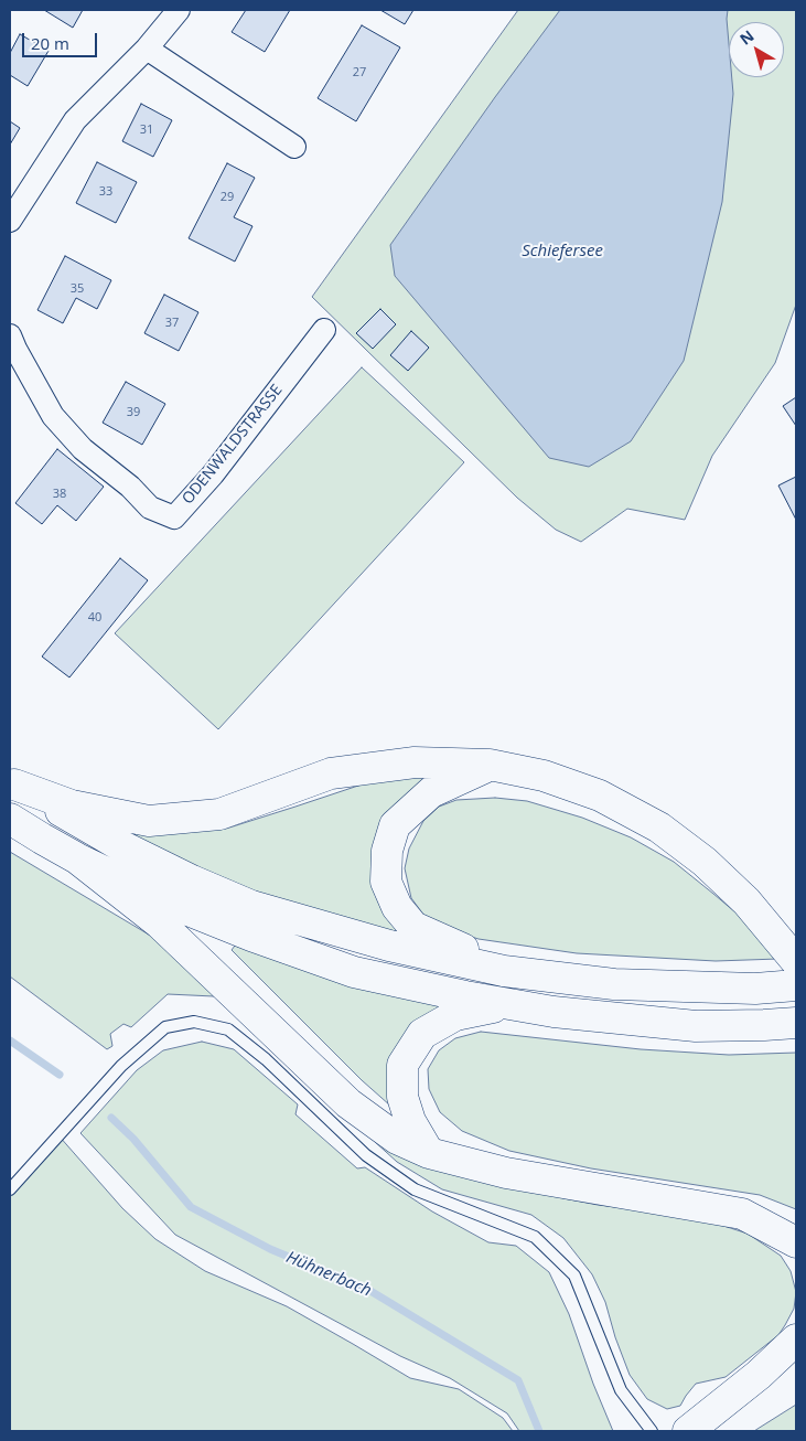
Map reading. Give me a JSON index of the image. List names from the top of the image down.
{
  "streets": {
    "street": ["ODENWALDSTRASSE"]
  },
  "water": ["Schiefersee", "Hühnerbach"],
  "house_numbers": [
    "27",
    "31",
    "33",
    "29",
    "35",
    "37",
    "39",
    "38",
    "40"
  ],
  "scale_bar": "20 m",
  "north": "top left"
}
